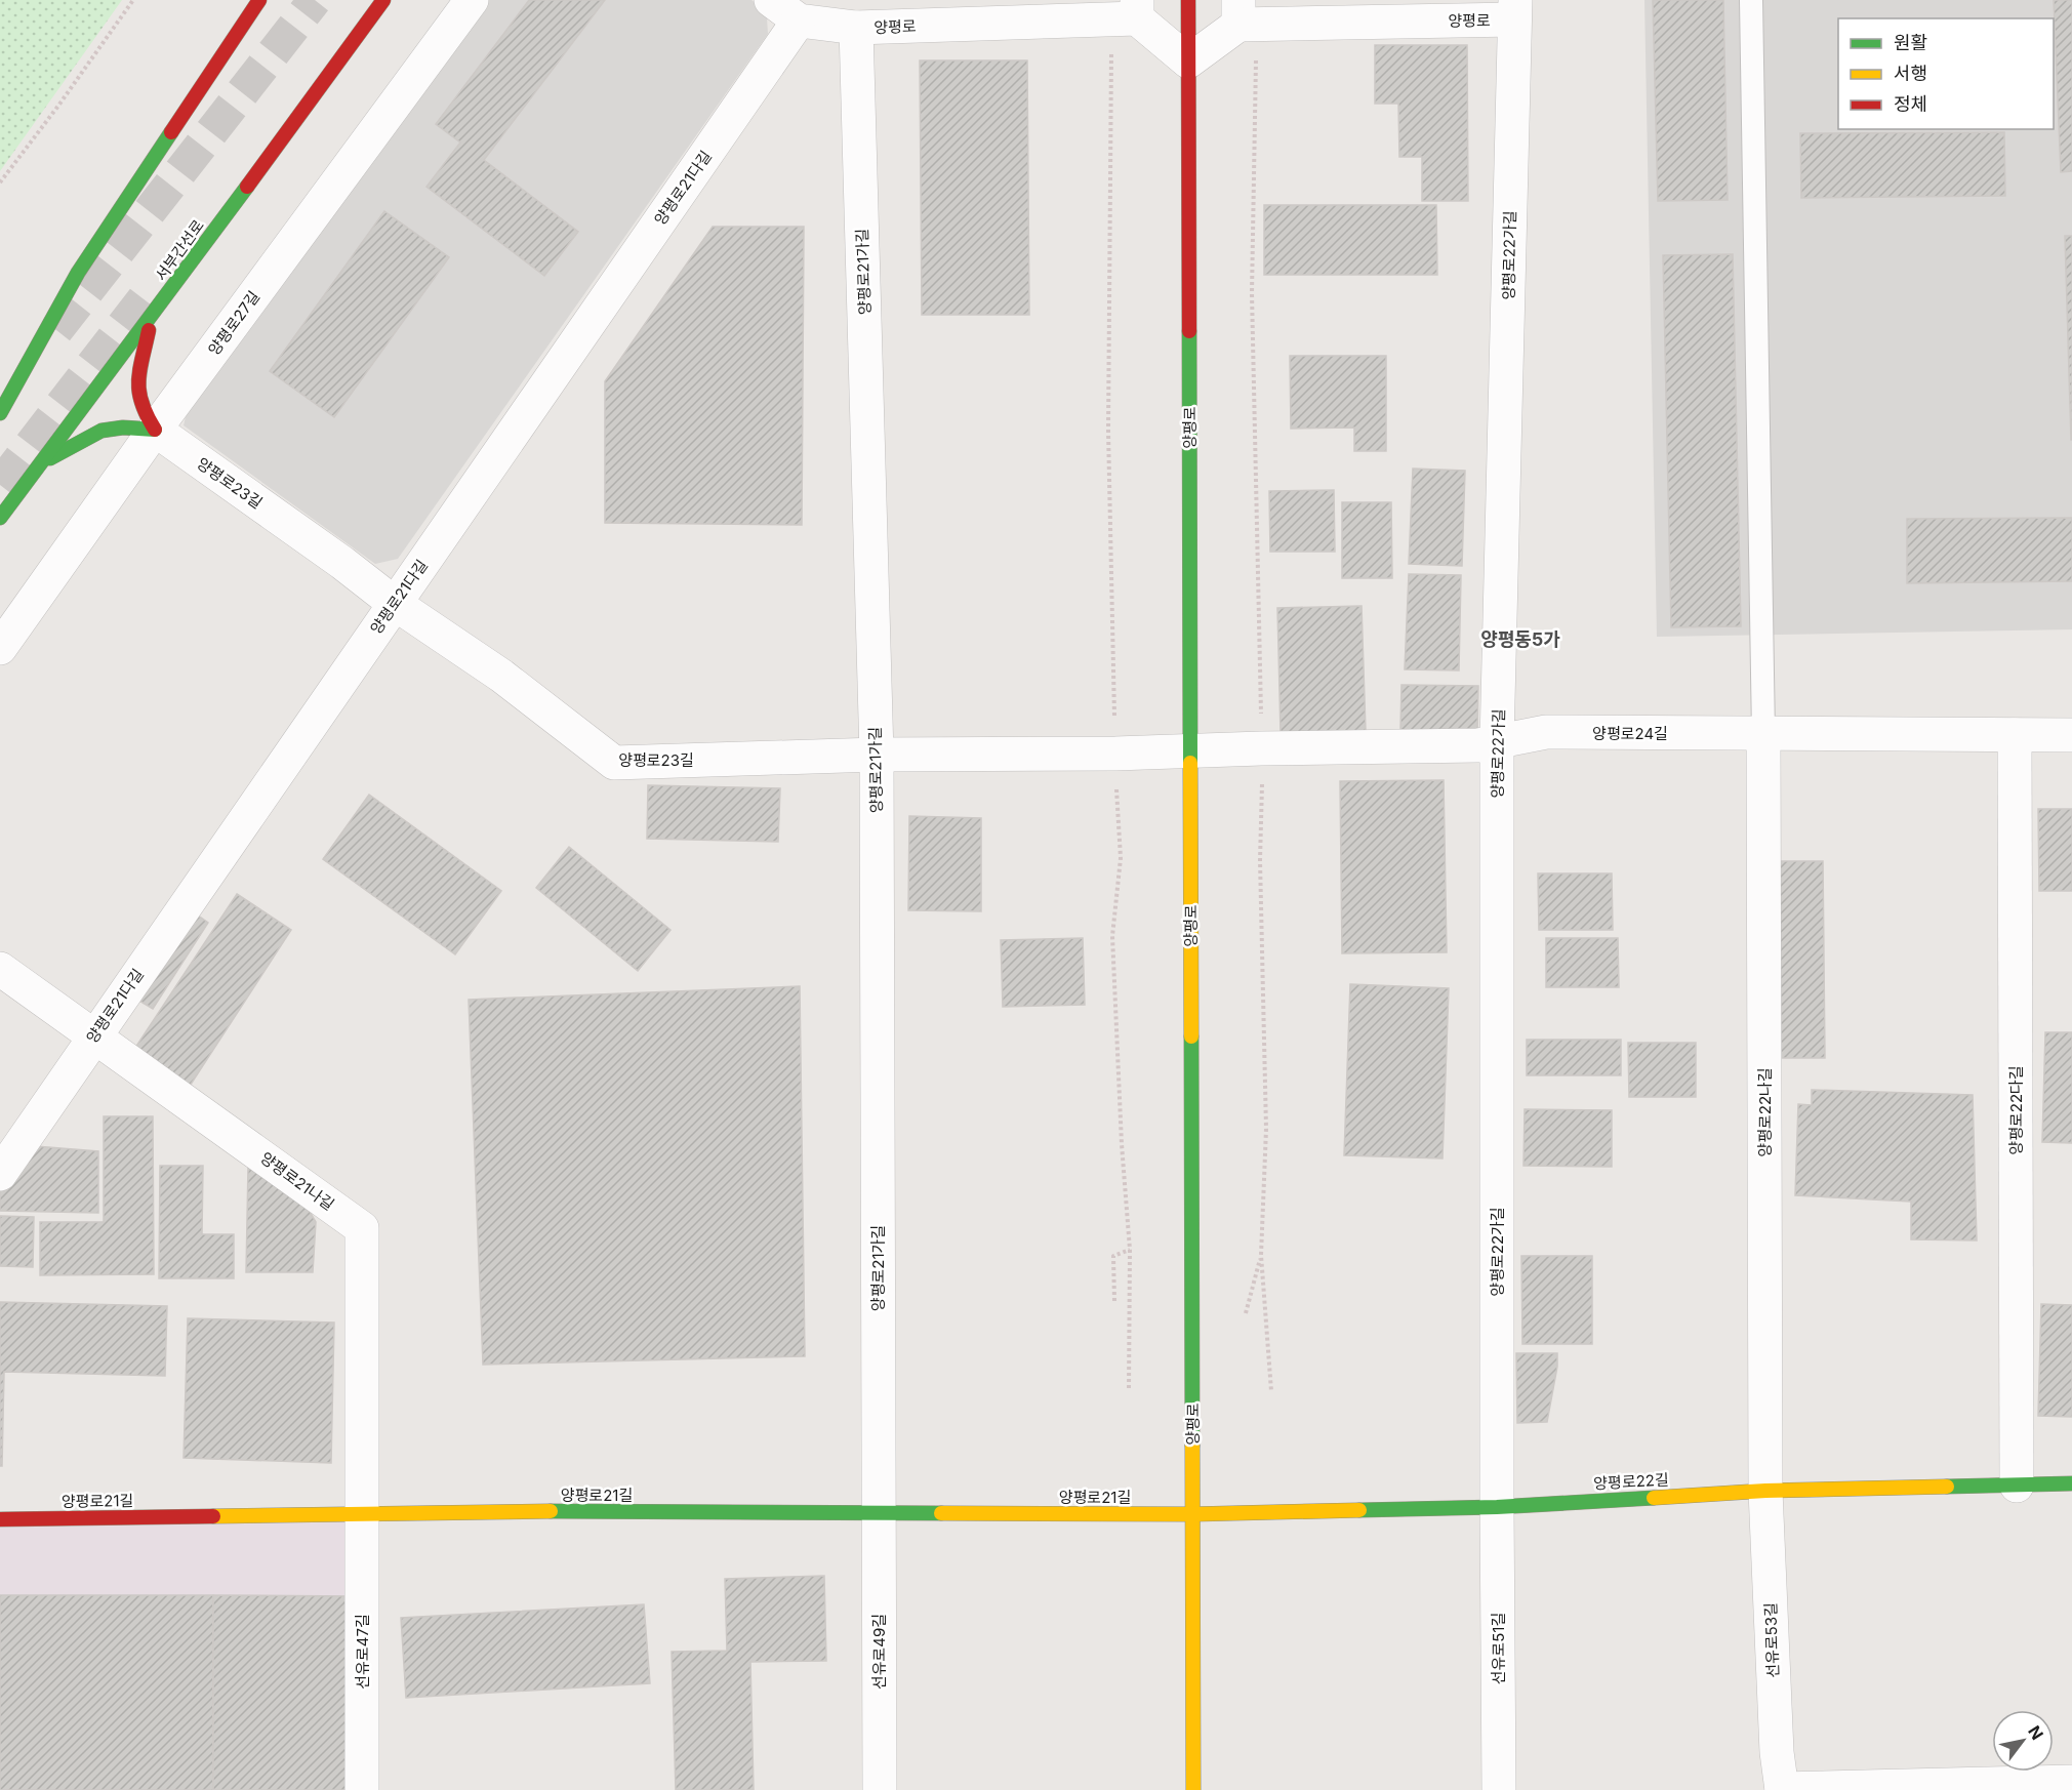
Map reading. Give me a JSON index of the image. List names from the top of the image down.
{
  "streets": {
    "main road": [
      "양평로",
      "서부간선로",
      "양평로22길",
      "양평로21길"
    ],
    "street": [
      "양평로21다길",
      "양평로22가길",
      "양평로21가길",
      "양평로27길",
      "양평로23길",
      "양평로24길",
      "양평로22다길",
      "양평로22나길",
      "양평로21나길",
      "선유로53길",
      "선유로51길",
      "선유로47길",
      "선유로49길"
    ]
  },
  "crossings": [
    ["양평로", "양평로21다길"],
    ["양평로", "양평로22가길"],
    ["양평로", "양평로21가길"],
    ["양평로", "양평로23길"],
    ["양평로", "양평로24길"],
    ["양평로", "양평로22길"],
    ["양평로", "양평로21길"],
    ["양평로21다길", "양평로23길"],
    ["양평로21다길", "양평로21나길"],
    ["양평로22가길", "양평로24길"],
    ["양평로22가길", "양평로22길"],
    ["양평로22가길", "선유로51길"],
    ["양평로21가길", "양평로23길"],
    ["양평로21가길", "양평로21길"],
    ["양평로21가길", "선유로49길"],
    ["양평로27길", "양평로23길"],
    ["양평로23길", "양평로24길"],
    ["양평로24길", "양평로22다길"],
    ["양평로24길", "양평로22나길"],
    ["양평로22다길", "양평로22길"],
    ["양평로22나길", "양평로22길"],
    ["양평로22나길", "선유로53길"],
    ["양평로21나길", "양평로21길"],
    ["양평로21나길", "선유로47길"],
    ["양평로22길", "양평로21길"],
    ["양평로22길", "선유로53길"],
    ["양평로22길", "선유로51길"],
    ["양평로21길", "선유로47길"],
    ["양평로21길", "선유로49길"]
  ],
  "districts": ["양평동5가"],
  "legend": ["원활", "서행", "정체"],
  "north": "top right"
}
